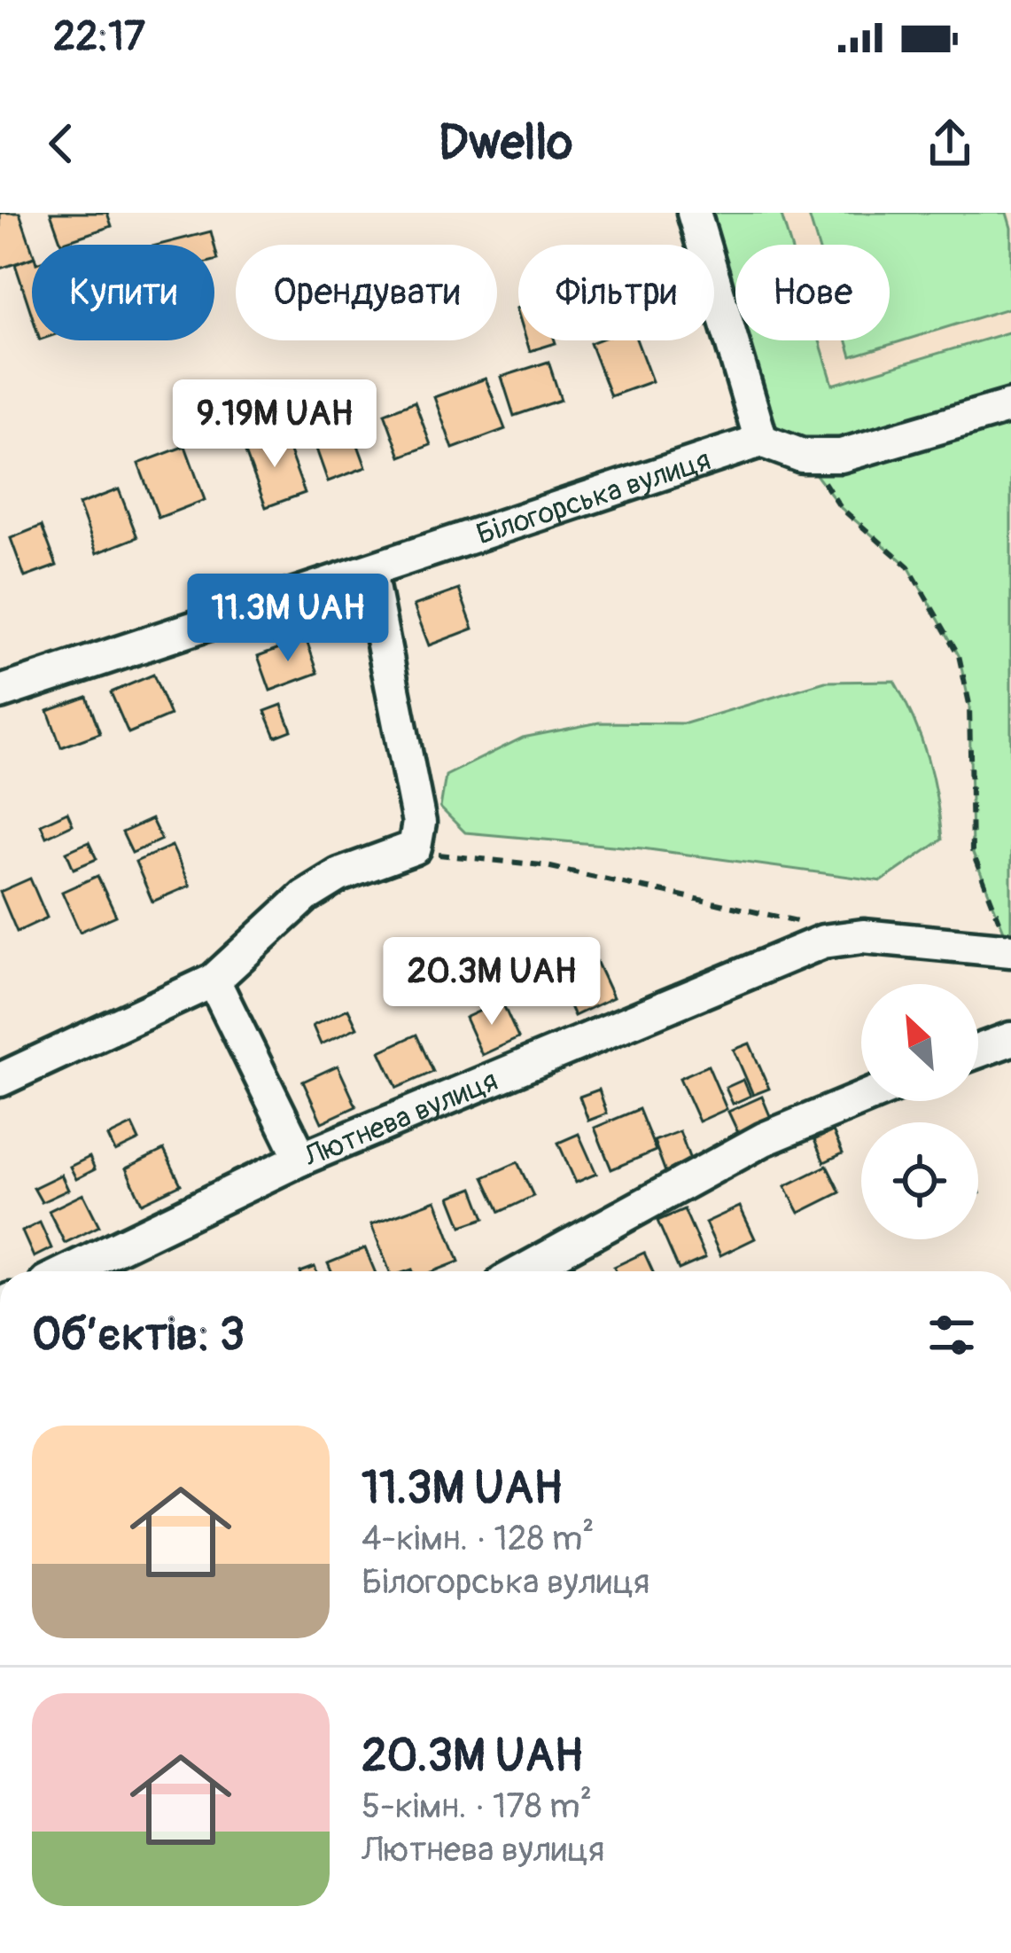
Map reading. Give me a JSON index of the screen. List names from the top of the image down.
{
  "streets": {
    "street": ["Білогорська вулиця", "Лютнева вулиця"]
  },
  "north": "top left",
  "page": {
    "status": "22:17",
    "header": "Dwello",
    "chip": [
      "Купити",
      "Орендувати",
      "Фільтри",
      "Нове"
    ],
    "price": ["9.19M UAH", "11.3M UAH", "20.3M UAH"],
    "heading": "Об’єктів: 3",
    "list": [
      {
        "name": "11.3M UAH",
        "note": "4-кімн. · 128 m² · Білогорська вулиця"
      },
      {
        "name": "20.3M UAH",
        "note": "5-кімн. · 178 m² · Лютнева вулиця"
      }
    ]
  }
}
